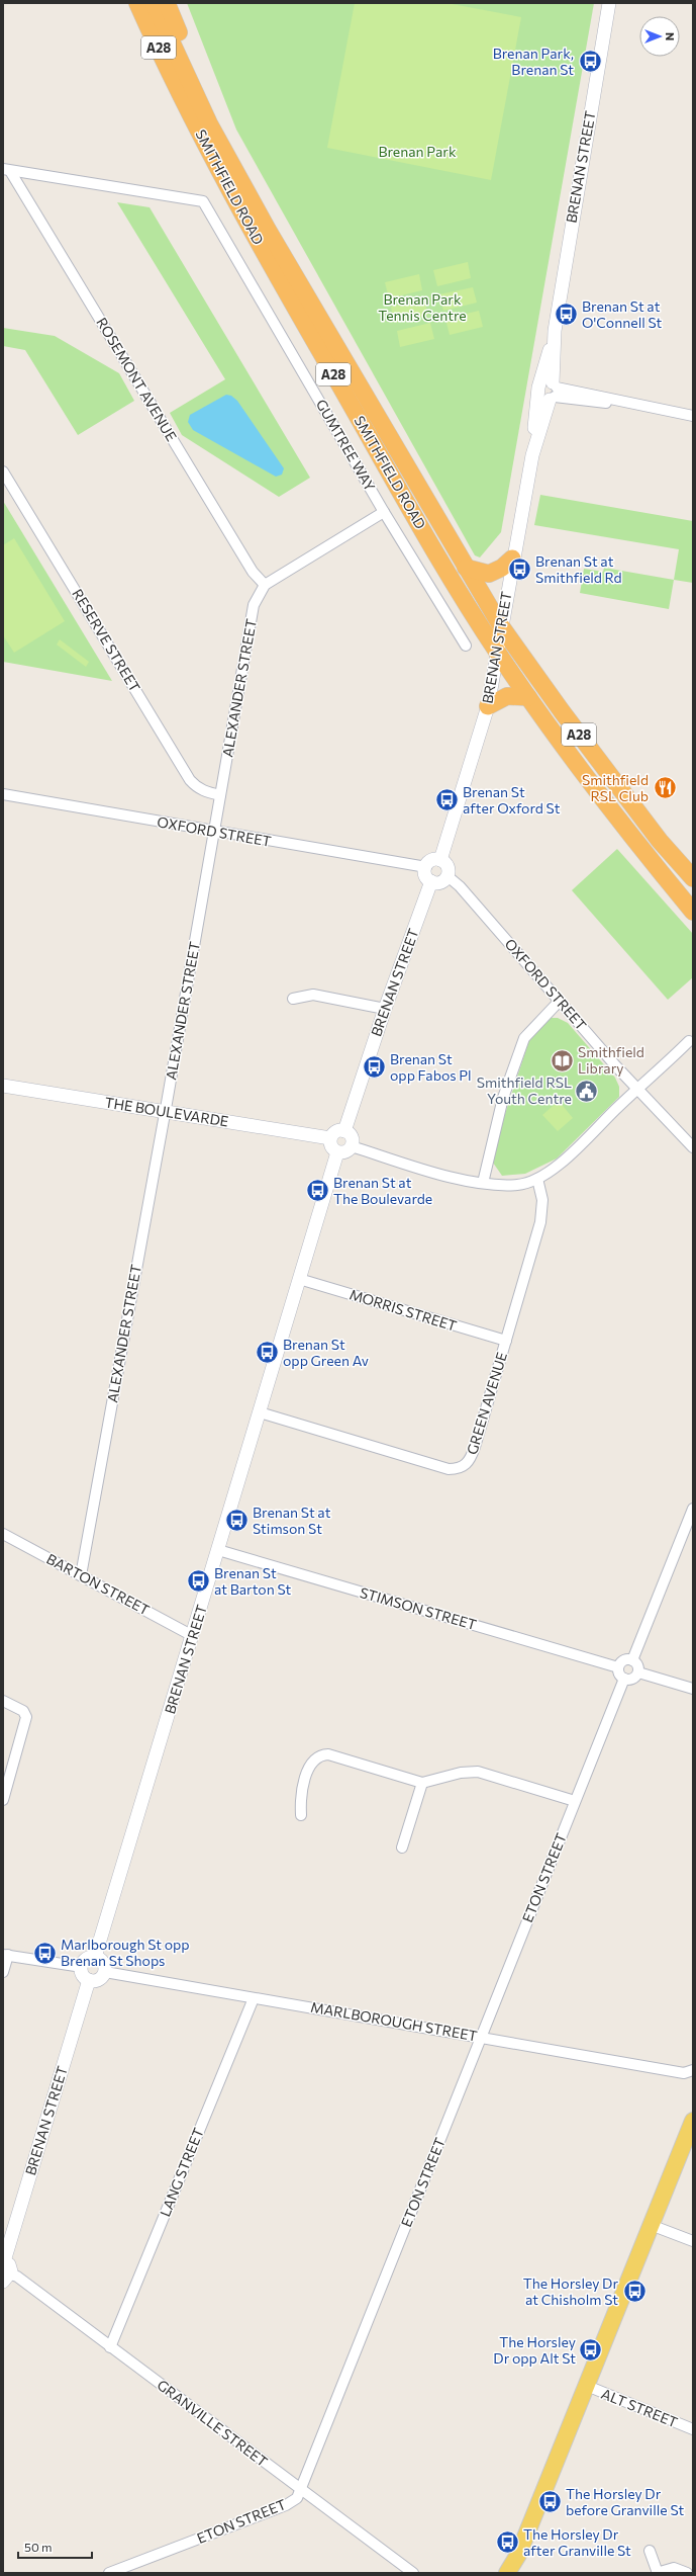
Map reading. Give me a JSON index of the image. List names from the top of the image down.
{
  "streets": {
    "highway": ["A28", "SMITHFIELD ROAD"],
    "street": [
      "BRENAN STREET",
      "ROSEMONT AVENUE",
      "GUMTREE WAY",
      "RESERVE STREET",
      "ALEXANDER STREET",
      "OXFORD STREET",
      "THE BOULEVARDE",
      "MORRIS STREET",
      "GREEN AVENUE",
      "BARTON STREET",
      "STIMSON STREET",
      "ETON STREET",
      "MARLBOROUGH STREET",
      "LANG STREET",
      "ALT STREET",
      "GRANVILLE STREET"
    ]
  },
  "crossings": [
    ["BRENAN STREET", "SMITHFIELD ROAD"],
    ["BRENAN STREET", "OXFORD STREET"],
    ["BRENAN STREET", "THE BOULEVARDE"],
    ["BRENAN STREET", "MORRIS STREET"],
    ["BRENAN STREET", "GREEN AVENUE"],
    ["BRENAN STREET", "BARTON STREET"],
    ["BRENAN STREET", "STIMSON STREET"],
    ["BRENAN STREET", "MARLBOROUGH STREET"],
    ["ROSEMONT AVENUE", "GUMTREE WAY"],
    ["ROSEMONT AVENUE", "ALEXANDER STREET"],
    ["GUMTREE WAY", "ALEXANDER STREET"],
    ["RESERVE STREET", "ALEXANDER STREET"],
    ["ALEXANDER STREET", "OXFORD STREET"],
    ["ALEXANDER STREET", "THE BOULEVARDE"],
    ["ALEXANDER STREET", "BARTON STREET"],
    ["MORRIS STREET", "GREEN AVENUE"],
    ["STIMSON STREET", "ETON STREET"],
    ["ETON STREET", "MARLBOROUGH STREET"],
    ["ETON STREET", "GRANVILLE STREET"],
    ["MARLBOROUGH STREET", "LANG STREET"],
    ["LANG STREET", "GRANVILLE STREET"]
  ],
  "parks": ["Brenan Park", "Brenan Park Tennis Centre"],
  "places": {
    "bus stop": [
      "Brenan Park, Brenan St",
      "Brenan St at O'Connell St",
      "Brenan St at Smithfield Rd",
      "Brenan St after Oxford St",
      "Brenan St opp Fabos Pl",
      "Brenan St at The Boulevarde",
      "Brenan St opp Green Av",
      "Brenan St at Stimson St",
      "Brenan St at Barton St",
      "Marlborough St opp Brenan St Shops",
      "The Horsley Dr at Chisholm St",
      "The Horsley Dr opp Alt St",
      "The Horsley Dr before Granville St",
      "The Horsley Dr after Granville St"
    ],
    "restaurant": ["Smithfield RSL Club"],
    "library": ["Smithfield Library"],
    "public building": ["Smithfield RSL Youth Centre"]
  },
  "scale_bar": "50 m",
  "north": "right"
}
